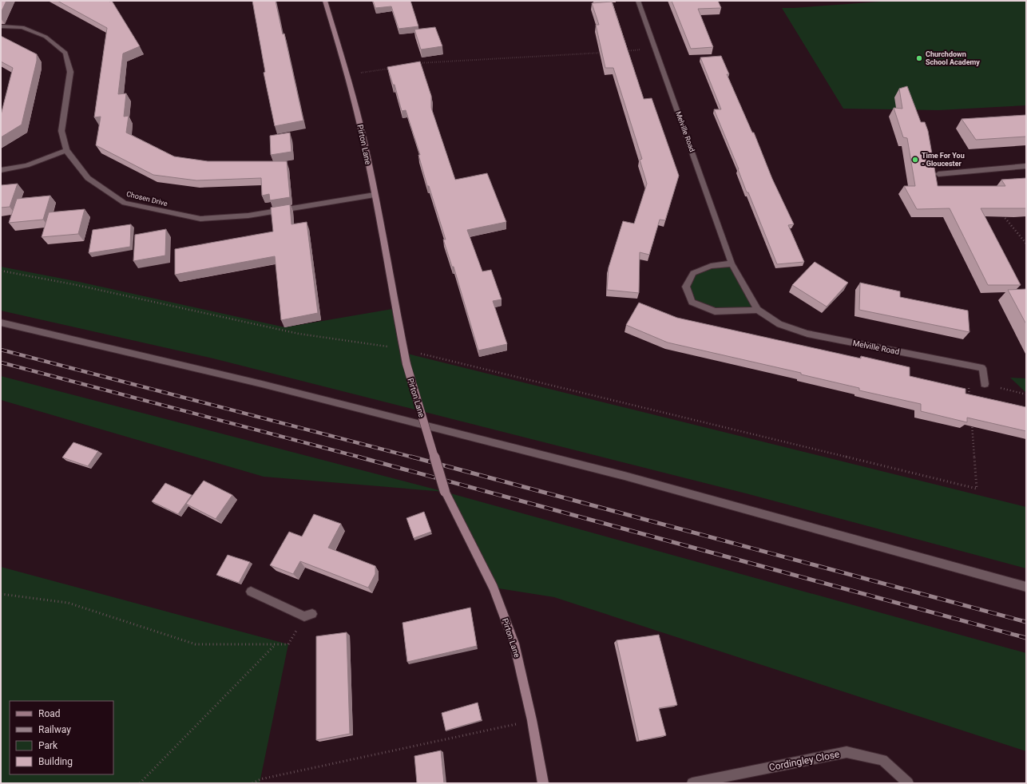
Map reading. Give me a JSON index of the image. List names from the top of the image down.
{
  "streets": {
    "street": [
      "Melville Road",
      "Pirton Lane",
      "Chosen Drive",
      "Cordingley Close"
    ]
  },
  "crossings": [
    ["Pirton Lane", "Chosen Drive"]
  ],
  "places": ["Churchdown School Academy", "Time For You - Gloucester"],
  "legend": [
    "Road",
    "Railway",
    "Park",
    "Building"
  ]
}
